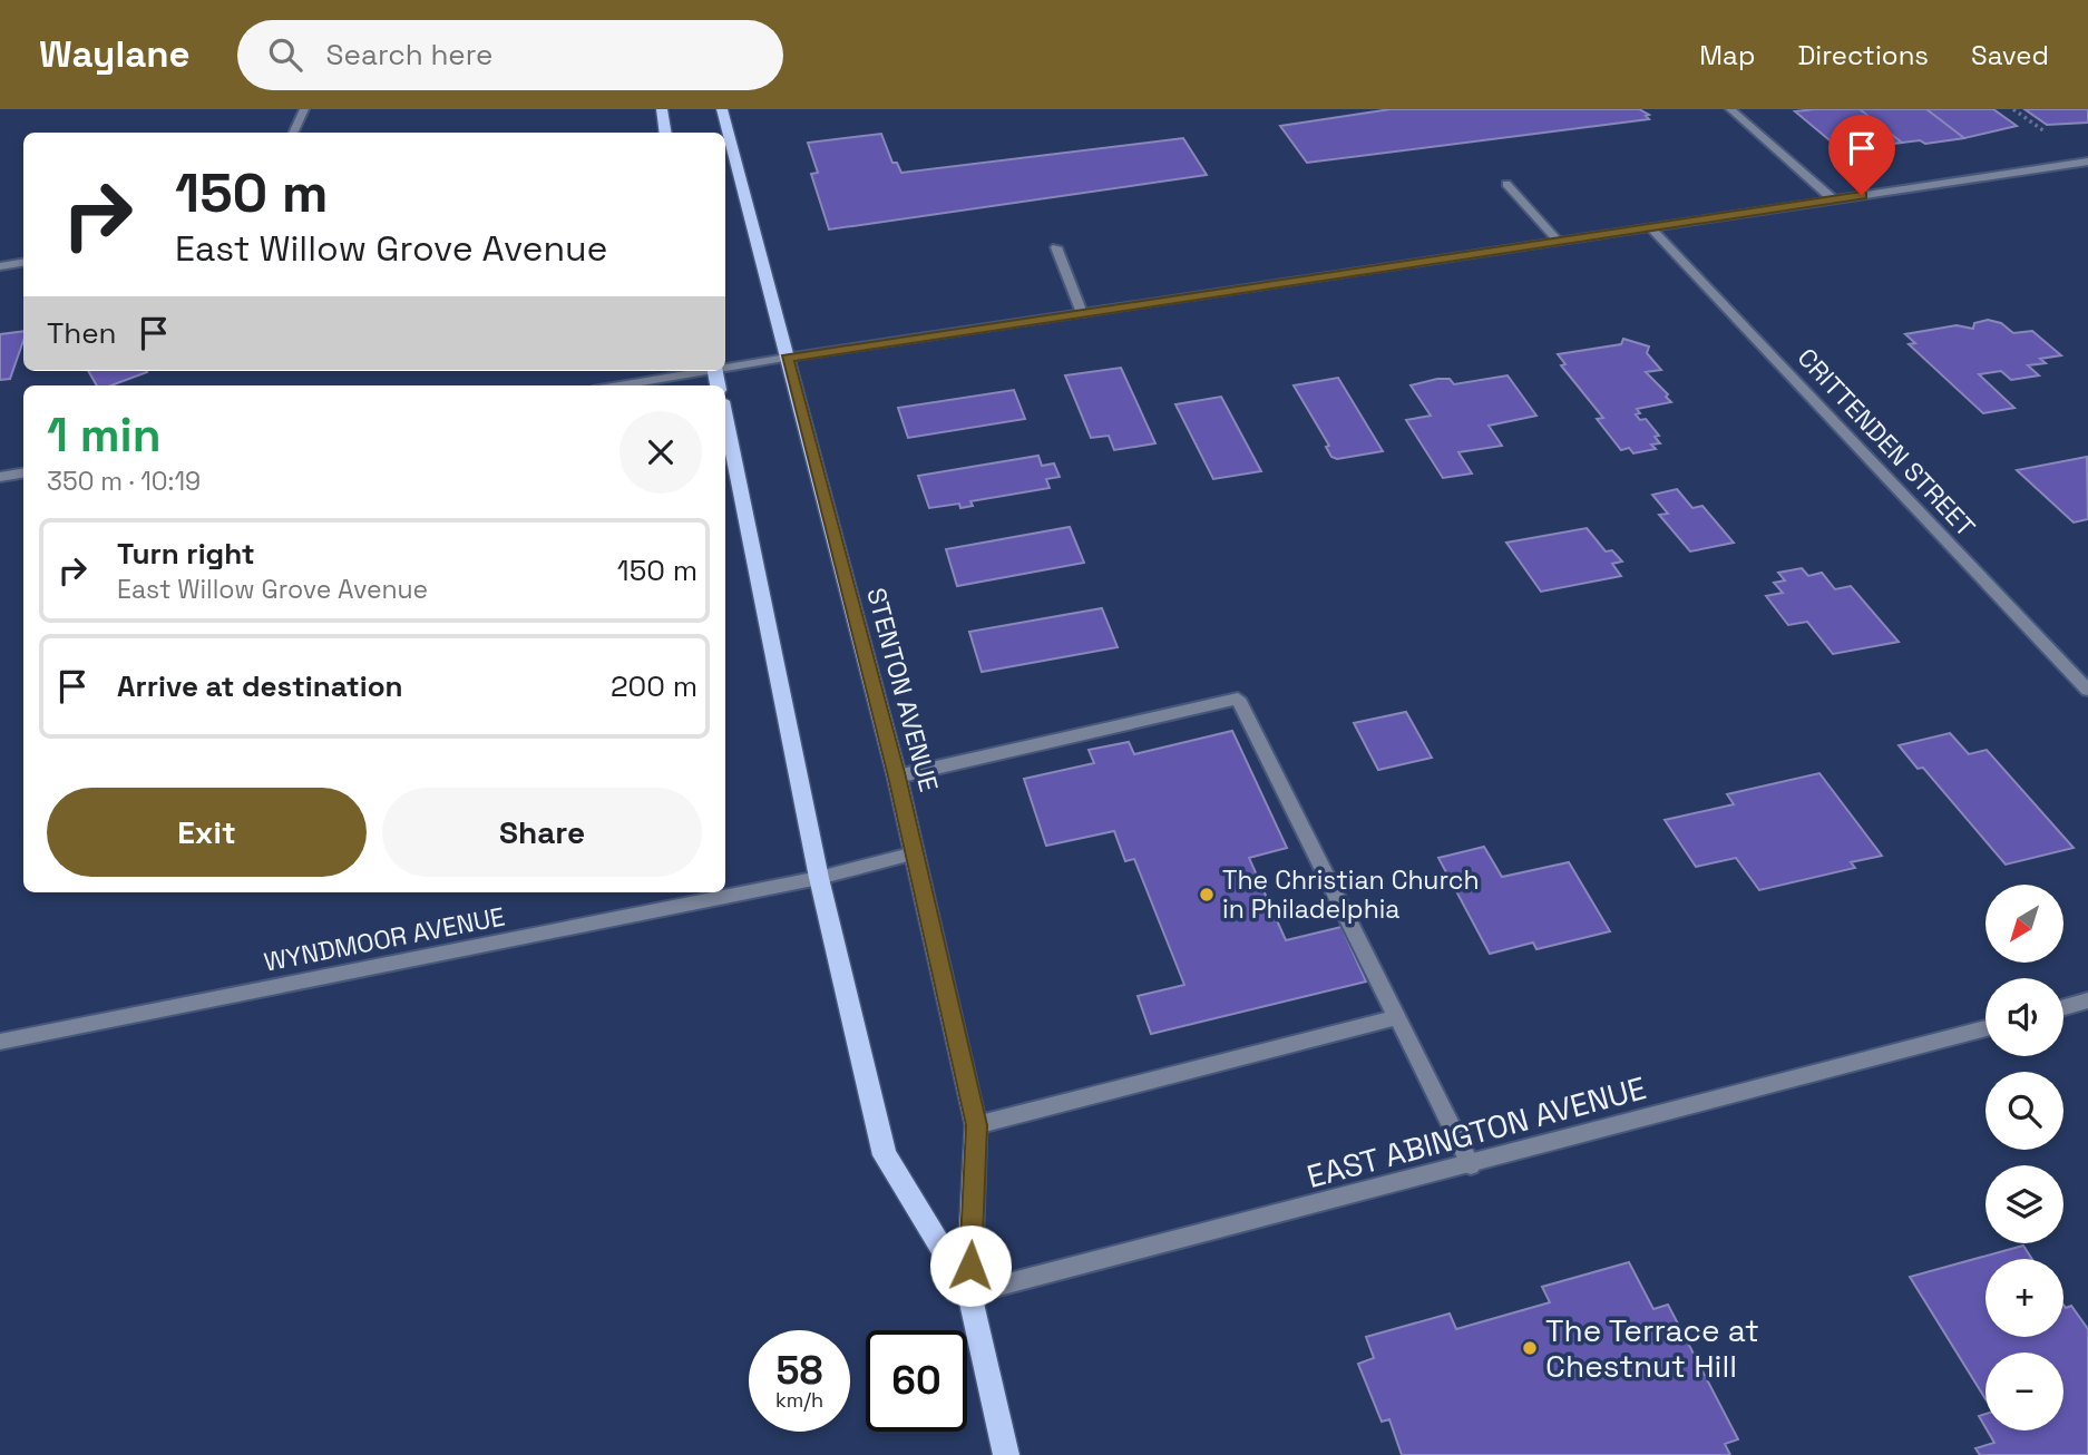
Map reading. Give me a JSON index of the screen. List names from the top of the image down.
{
  "streets": {
    "main road": ["STENTON AVENUE"],
    "street": ["CRITTENDEN STREET", "WYNDMOOR AVENUE", "EAST ABINGTON AVENUE"]
  },
  "crossings": [
    ["STENTON AVENUE", "WYNDMOOR AVENUE"],
    ["STENTON AVENUE", "EAST ABINGTON AVENUE"]
  ],
  "places": ["The Christian Church in Philadelphia", "The Terrace at Chestnut Hill"],
  "north": "bottom left",
  "page": {
    "header": "Waylane",
    "search": "Search here",
    "nav": ["Map", "Directions", "Saved"],
    "turn": ["150 m", "East Willow Grove Avenue"],
    "then": "Then",
    "heading": ["1 min", "350 m · 10:19"],
    "list": [
      {
        "name": "Turn right",
        "note": "East Willow Grove Avenue",
        "value": "150 m"
      },
      {
        "name": "Arrive at destination",
        "value": "200 m"
      }
    ],
    "buttons": ["Exit", "Share"],
    "map_buttons": ["+", "−"],
    "speed": "58 km/h",
    "limit": "60"
  }
}
